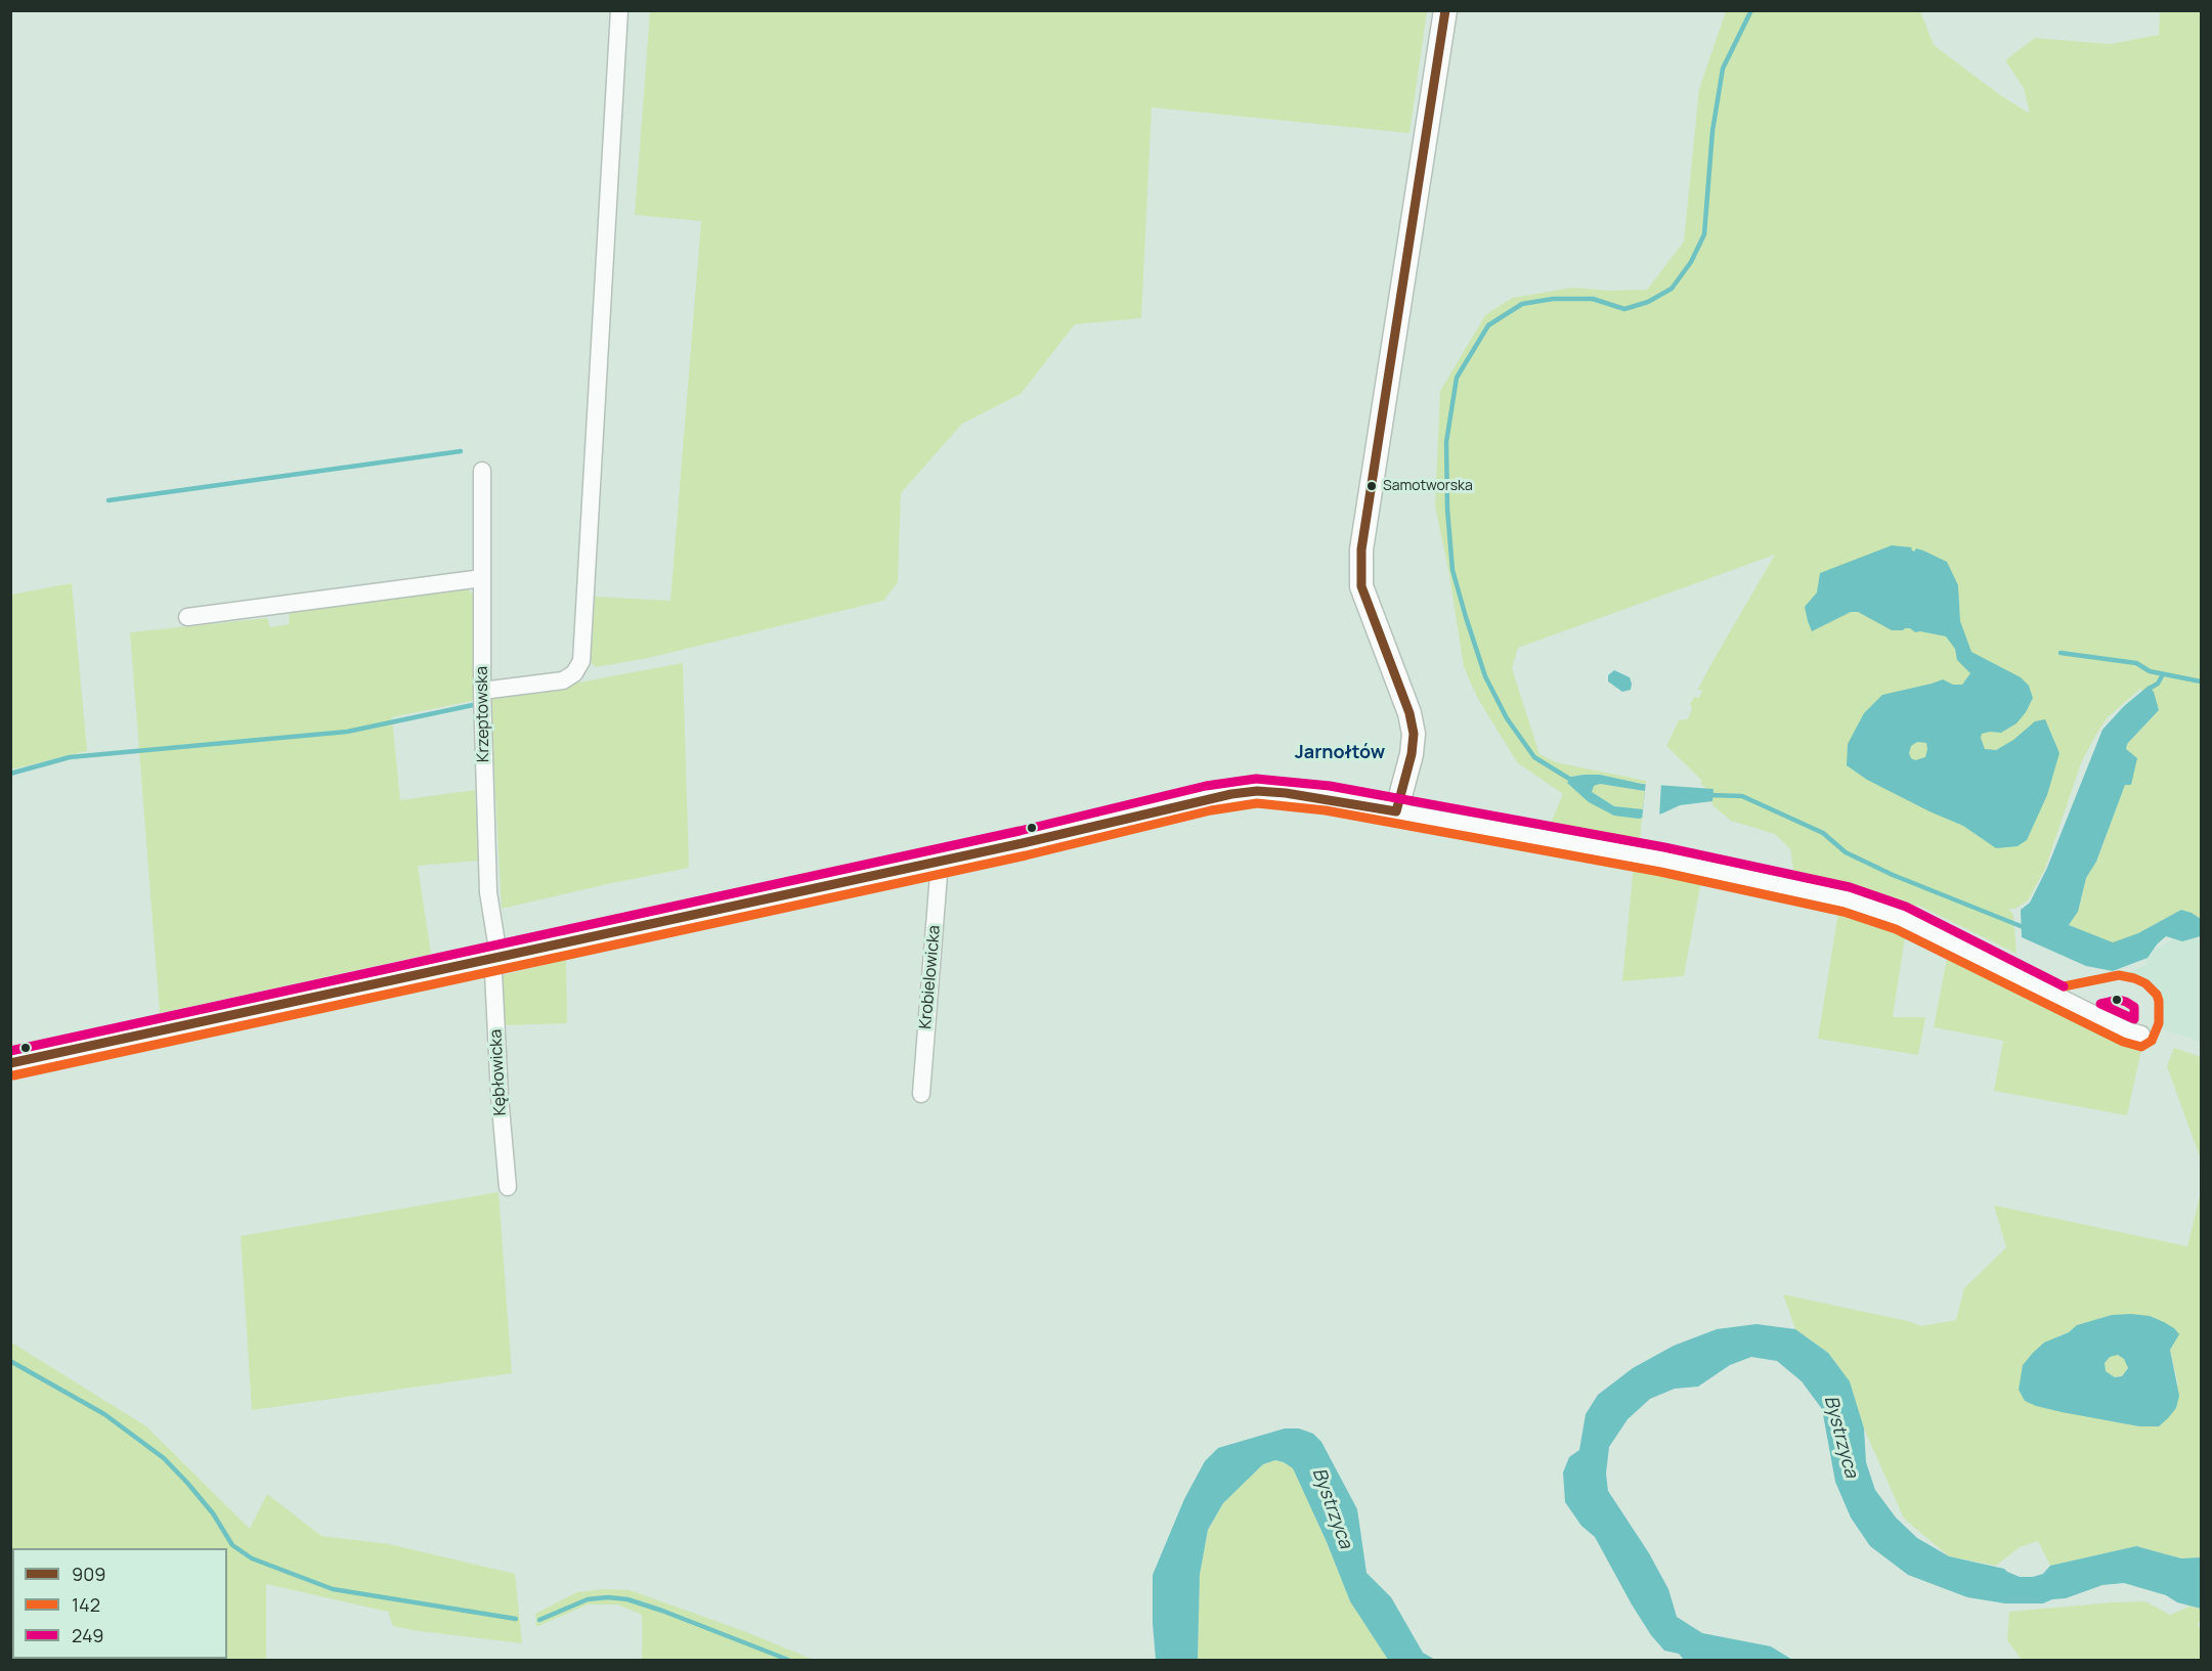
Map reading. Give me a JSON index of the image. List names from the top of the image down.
{
  "streets": {
    "street": ["Krzeptowska", "Krobielowicka", "Kębłowicka"]
  },
  "crossings": [
    ["Krzeptowska", "Kębłowicka"]
  ],
  "districts": ["Jarnołtów"],
  "water": ["Bystrzyca"],
  "places": ["Samotworska"],
  "lines": ["transit line 909", "transit line 249", "transit line 142"],
  "legend": ["909", "142", "249"]
}
